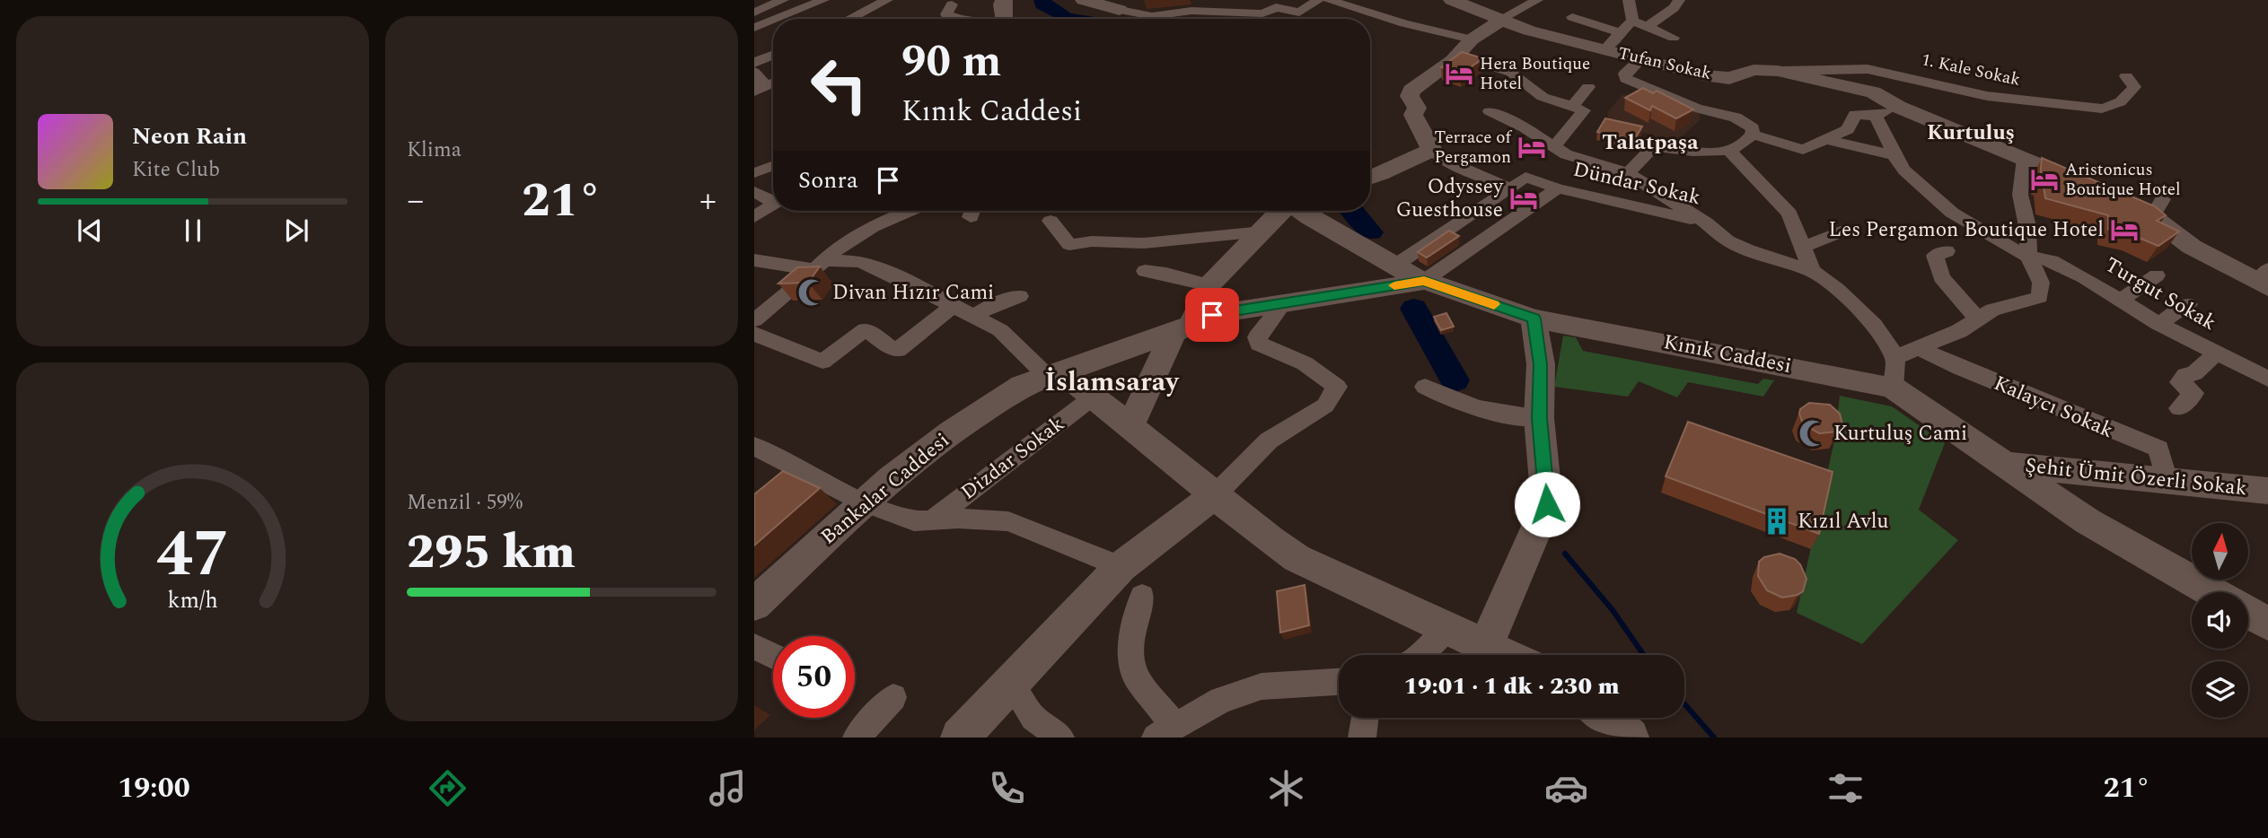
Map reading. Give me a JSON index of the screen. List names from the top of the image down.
{
  "streets": {
    "main road": [
      "Tufan Sokak",
      "Kınık Caddesi",
      "Şehit Ümit Özerli Sokak",
      "Bankalar Caddesi"
    ],
    "street": [
      "1. Kale Sokak",
      "Dündar Sokak",
      "Turgut Sokak",
      "Kalaycı Sokak",
      "Dizdar Sokak"
    ]
  },
  "crossings": [
    ["Tufan Sokak", "1. Kale Sokak"],
    ["Kınık Caddesi", "Şehit Ümit Özerli Sokak"],
    ["Kınık Caddesi", "Bankalar Caddesi"],
    ["Kalaycı Sokak", "Şehit Ümit Özerli Sokak"]
  ],
  "districts": ["Kurtuluş", "Talatpaşa", "İslamsaray"],
  "places": {
    "hotel": [
      "Hera Boutique Hotel",
      "Terrace of Pergamon",
      "Aristonicus Boutique Hotel",
      "Odyssey Guesthouse",
      "Les Pergamon Boutique Hotel"
    ],
    "mosque": ["Divan Hızır Cami", "Kurtuluş Cami"],
    "building": ["Kızıl Avlu"]
  },
  "north": "top",
  "page": {
    "tile": [
      "Klima",
      ["Menzil · 59%", "295 km"]
    ],
    "turn": ["90 m", "Kınık Caddesi"],
    "song": ["Neon Rain", "Kite Club"],
    "then": "Sonra",
    "heat": ["−", "21°", "+"],
    "limit": "50",
    "trip": "19:01 · 1 dk · 230 m",
    "tabs": ["19:00", "21°"],
    "gauge": ["47", "km/h"]
  }
}
